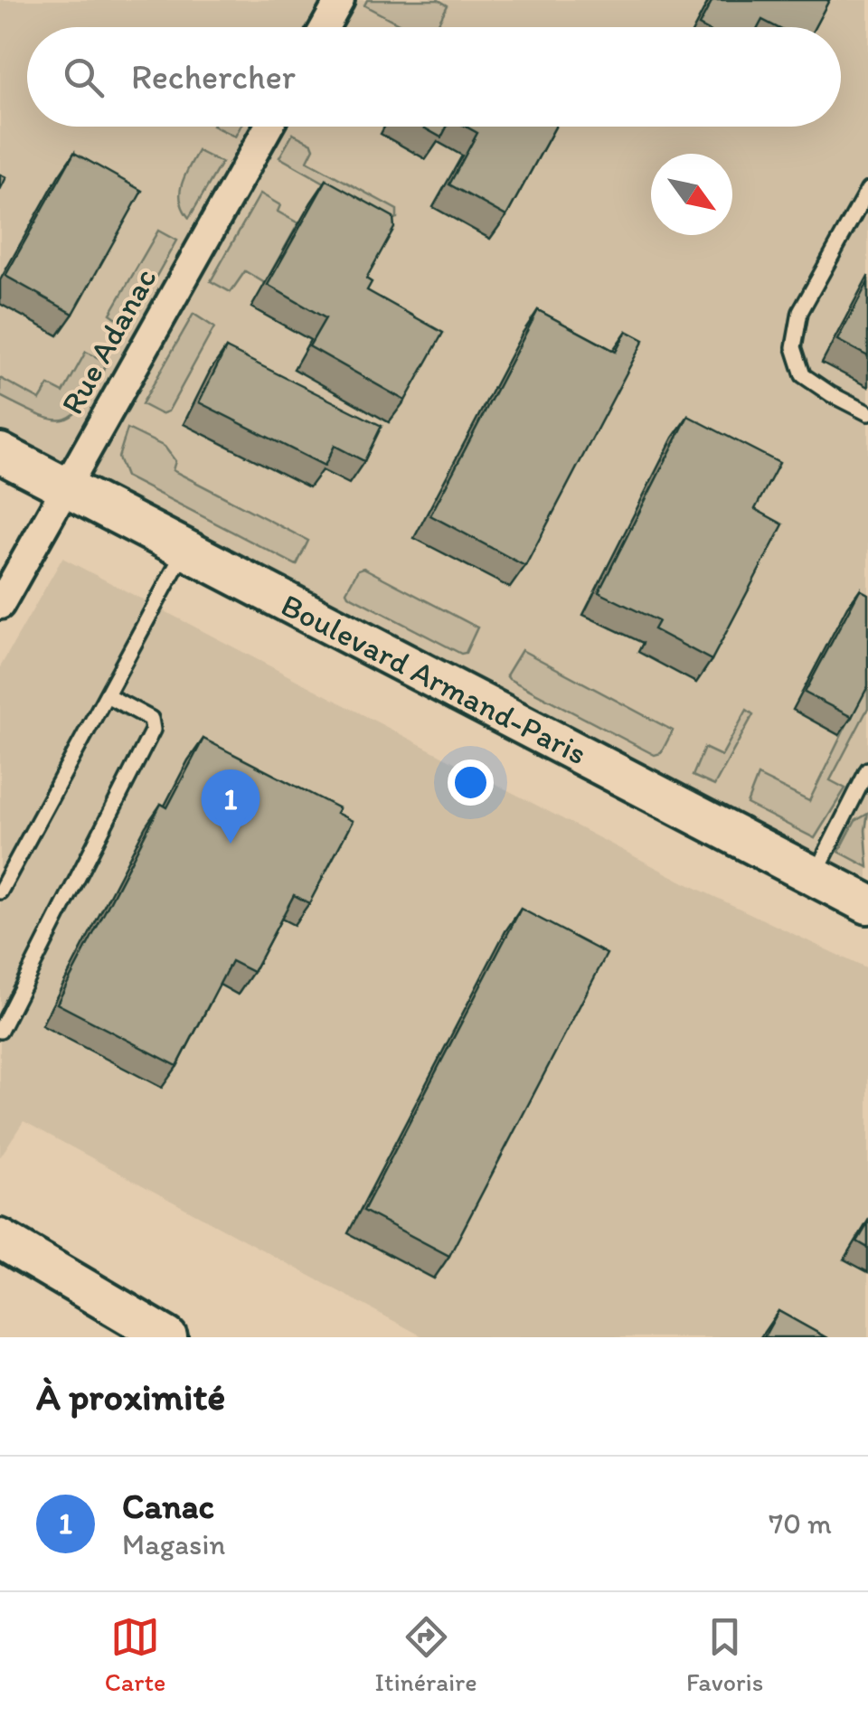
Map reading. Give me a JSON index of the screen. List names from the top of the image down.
{
  "streets": {
    "street": ["Rue Adanac", "Boulevard Armand-Paris"]
  },
  "crossings": [
    ["Rue Adanac", "Boulevard Armand-Paris"]
  ],
  "north": "bottom right",
  "page": {
    "search": "Rechercher",
    "pins": "1",
    "heading": "À proximité",
    "list": [
      {
        "mark": "1",
        "name": "Canac",
        "note": "Magasin",
        "value": "70 m"
      }
    ],
    "nav": ["Carte", "Itinéraire", "Favoris"]
  }
}
